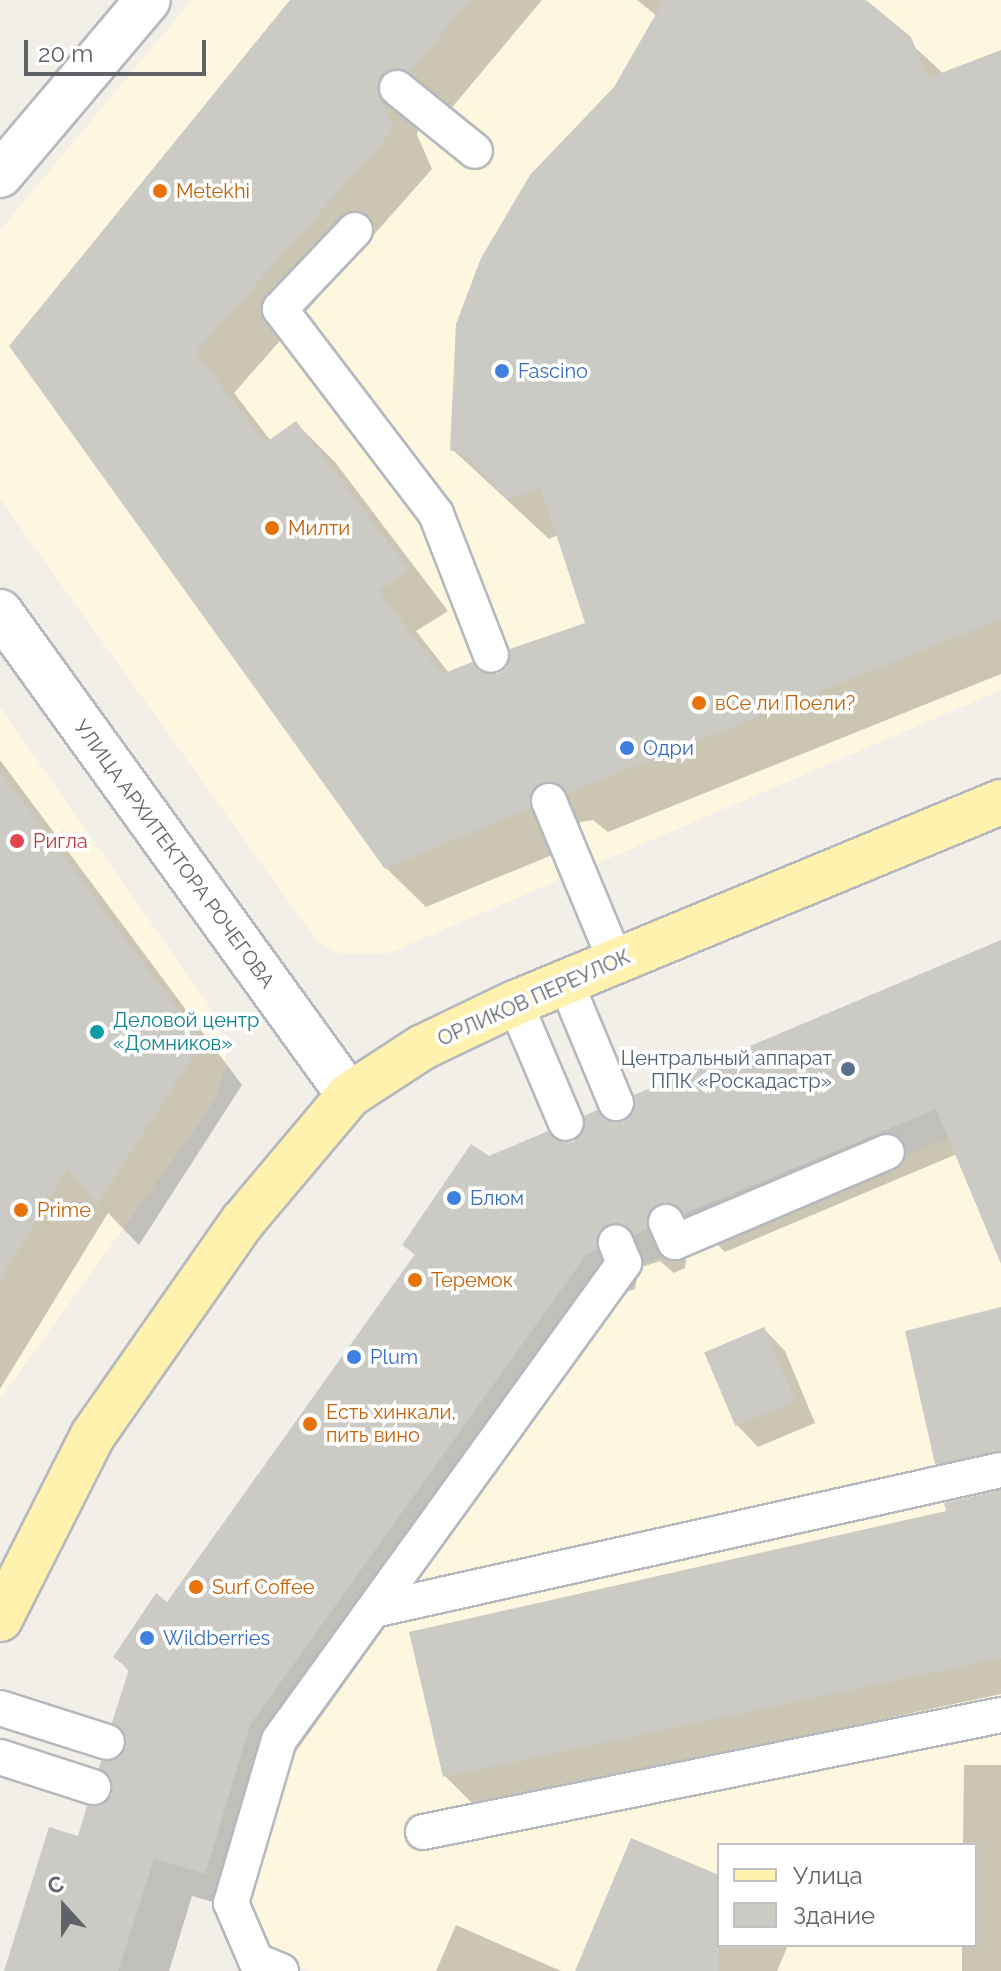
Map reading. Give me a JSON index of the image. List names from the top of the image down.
{
  "streets": {
    "main road": ["ОРЛИКОВ ПЕРЕУЛОК"],
    "street": ["УЛИЦА АРХИТЕКТОРА РОЧЕГОВА"]
  },
  "crossings": [
    ["УЛИЦА АРХИТЕКТОРА РОЧЕГОВА", "ОРЛИКОВ ПЕРЕУЛОК"]
  ],
  "places": [
    "Metekhi",
    "Fascino",
    "Милти",
    "вСе ли Поели?",
    "Одри",
    "Ригла",
    "Деловой центр «Домников»",
    "Центральный аппарат ППК «Роскадастр»",
    "Блюм",
    "Prime",
    "Теремок",
    "Plum",
    "Есть хинкали, пить вино",
    "Surf Coffee",
    "Wildberries"
  ],
  "legend": ["Улица", "Здание"],
  "scale_bar": "20 m",
  "north": "top"
}
